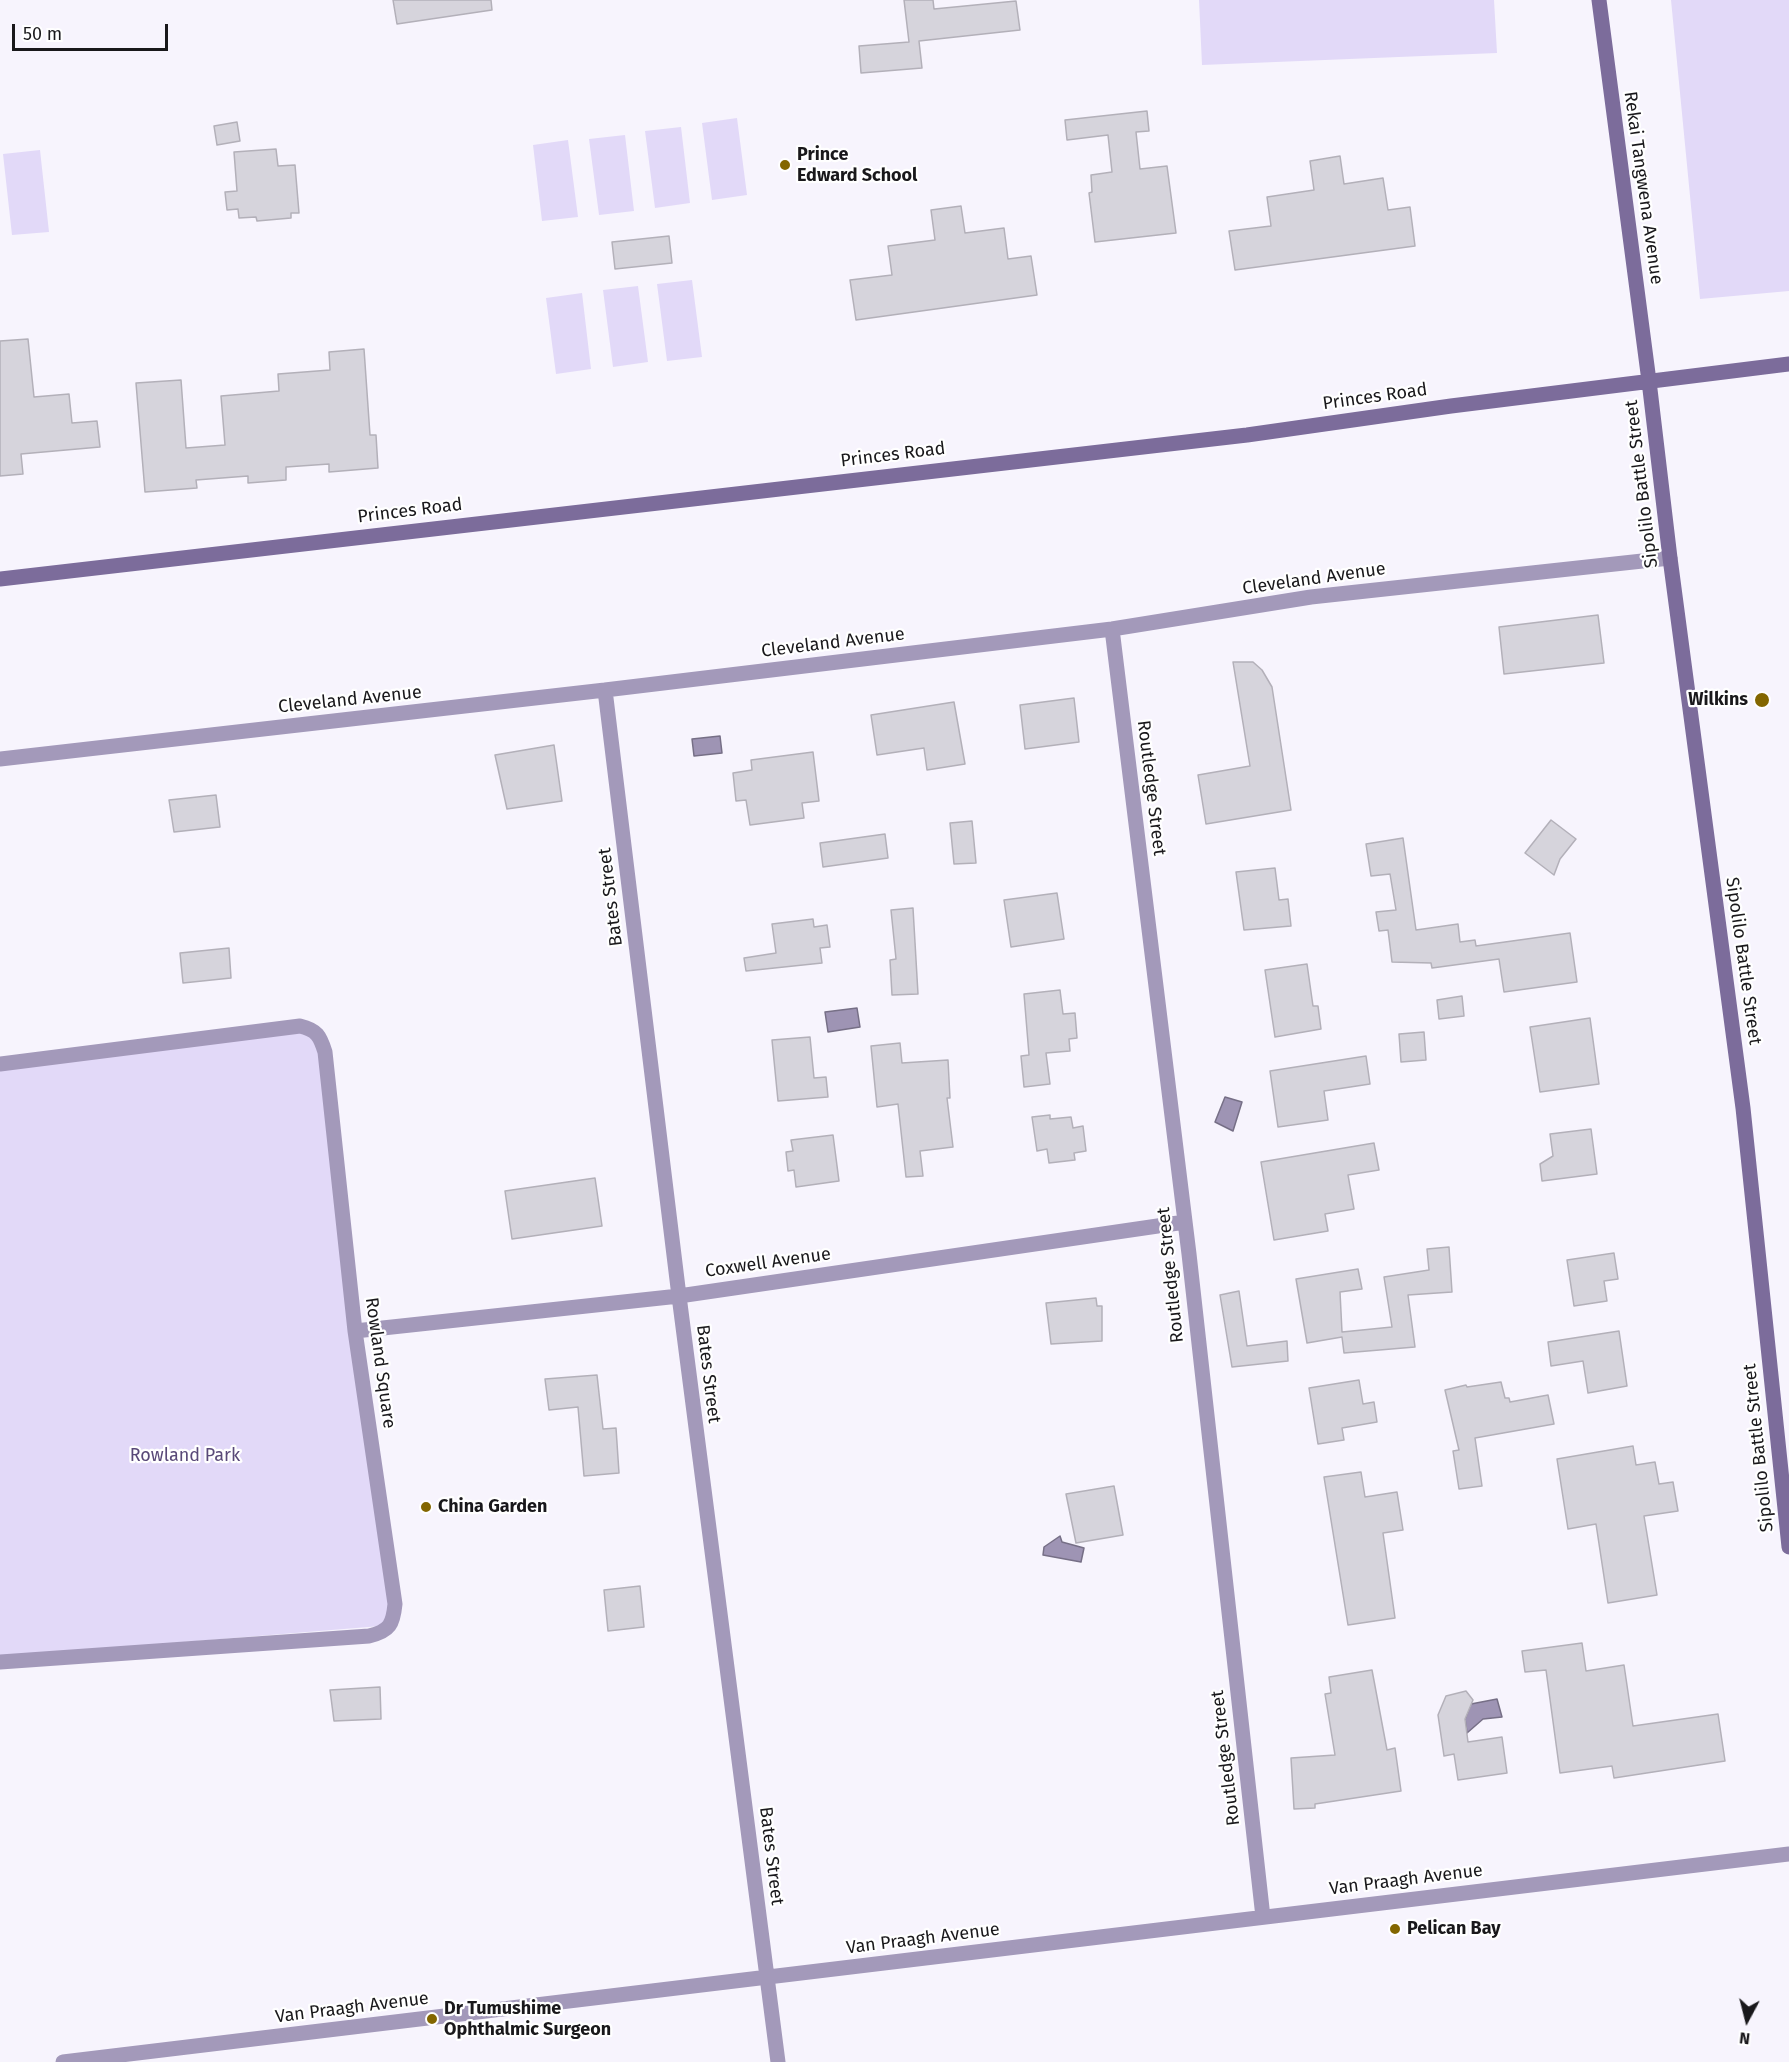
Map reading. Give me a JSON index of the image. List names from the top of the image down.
{
  "streets": {
    "main road": ["Rekai Tangwena Avenue", "Princes Road", "Sipolilo Battle Street"],
    "street": [
      "Cleveland Avenue",
      "Routledge Street",
      "Bates Street",
      "Coxwell Avenue",
      "Rowland Square",
      "Van Praagh Avenue"
    ]
  },
  "crossings": [
    ["Rekai Tangwena Avenue", "Princes Road"],
    ["Rekai Tangwena Avenue", "Sipolilo Battle Street"],
    ["Princes Road", "Sipolilo Battle Street"],
    ["Sipolilo Battle Street", "Cleveland Avenue"],
    ["Cleveland Avenue", "Routledge Street"],
    ["Cleveland Avenue", "Bates Street"],
    ["Routledge Street", "Coxwell Avenue"],
    ["Routledge Street", "Van Praagh Avenue"],
    ["Bates Street", "Coxwell Avenue"],
    ["Bates Street", "Van Praagh Avenue"],
    ["Coxwell Avenue", "Rowland Square"]
  ],
  "parks": ["Rowland Park"],
  "places": [
    "Prince Edward School",
    "Wilkins",
    "China Garden",
    "Pelican Bay",
    "Dr Tumushime Ophthalmic Surgeon"
  ],
  "scale_bar": "50 m",
  "north": "bottom"
}
